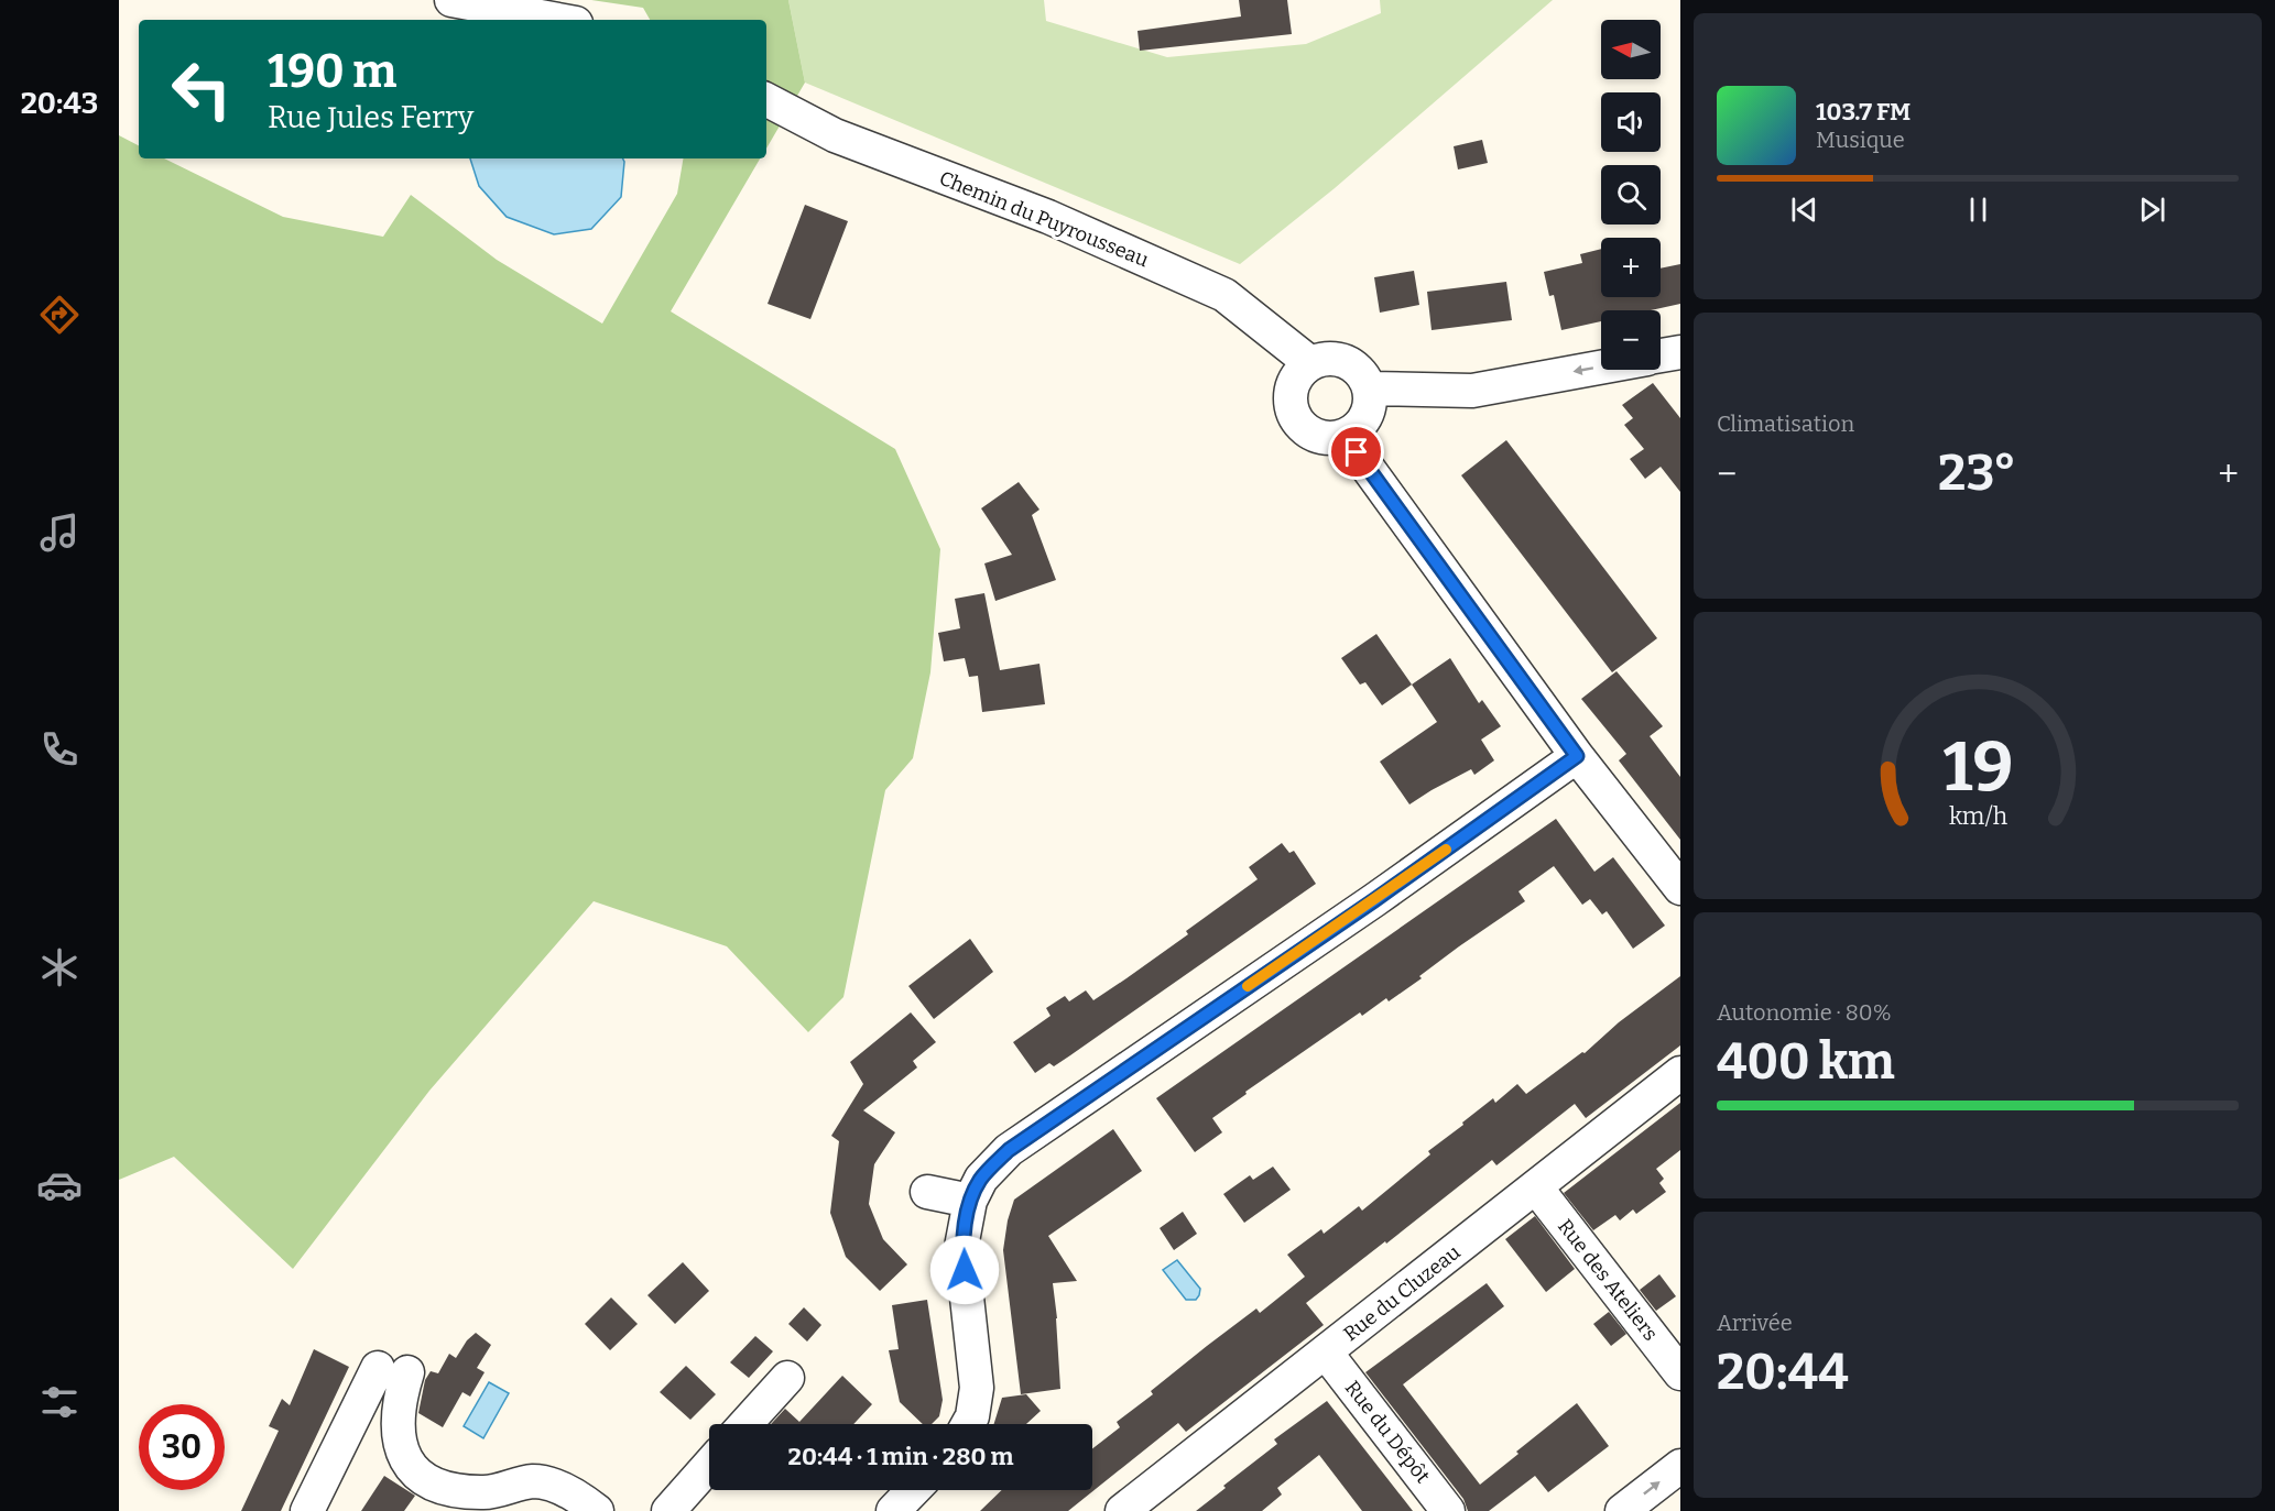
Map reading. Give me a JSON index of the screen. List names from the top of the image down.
{
  "streets": {
    "street": [
      "Chemin du Puyrousseau",
      "Rue des Ateliers",
      "Rue du Cluzeau",
      "Rue du Dépôt"
    ]
  },
  "crossings": [
    ["Rue des Ateliers", "Rue du Cluzeau"],
    ["Rue du Cluzeau", "Rue du Dépôt"]
  ],
  "north": "left",
  "page": {
    "tabs": "20:43",
    "map_buttons": ["+", "−"],
    "turn": ["190 m", "Rue Jules Ferry"],
    "song": ["103.7 FM", "Musique"],
    "tile": [
      "Climatisation",
      ["Autonomie · 80%", "400 km"],
      ["Arrivée", "20:44"]
    ],
    "heat": ["−", "23°", "+"],
    "limit": "30",
    "trip": "20:44 · 1 min · 280 m",
    "gauge": ["19", "km/h"]
  }
}
